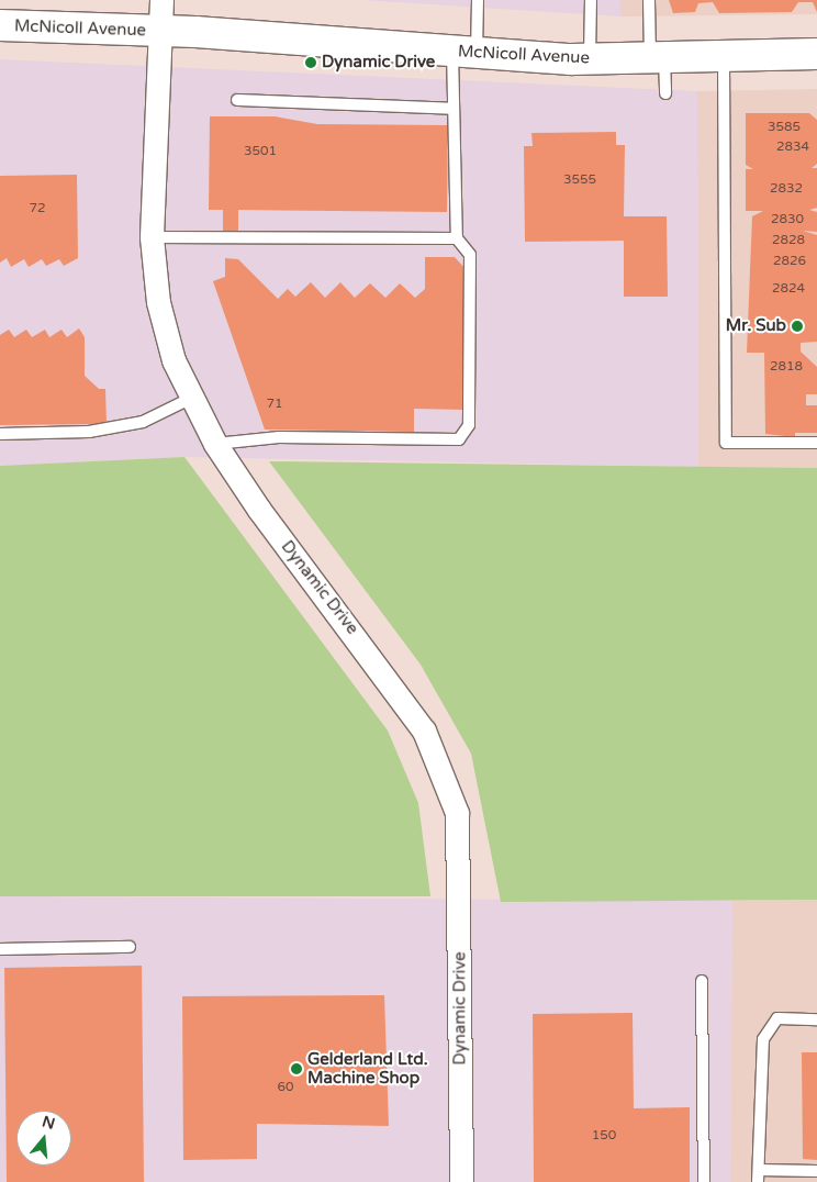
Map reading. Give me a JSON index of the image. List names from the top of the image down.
{
  "streets": {
    "main road": ["McNicoll Avenue"],
    "street": ["Dynamic Drive"]
  },
  "crossings": [
    ["McNicoll Avenue", "Dynamic Drive"]
  ],
  "places": ["Dynamic Drive", "Mr. Sub", "Gelderland Ltd. Machine Shop"],
  "house_numbers": [
    "3585",
    "2834",
    "3501",
    "3555",
    "2832",
    "72",
    "2830",
    "2828",
    "2826",
    "2824",
    "2818",
    "71",
    "60",
    "150"
  ],
  "north": "top"
}
